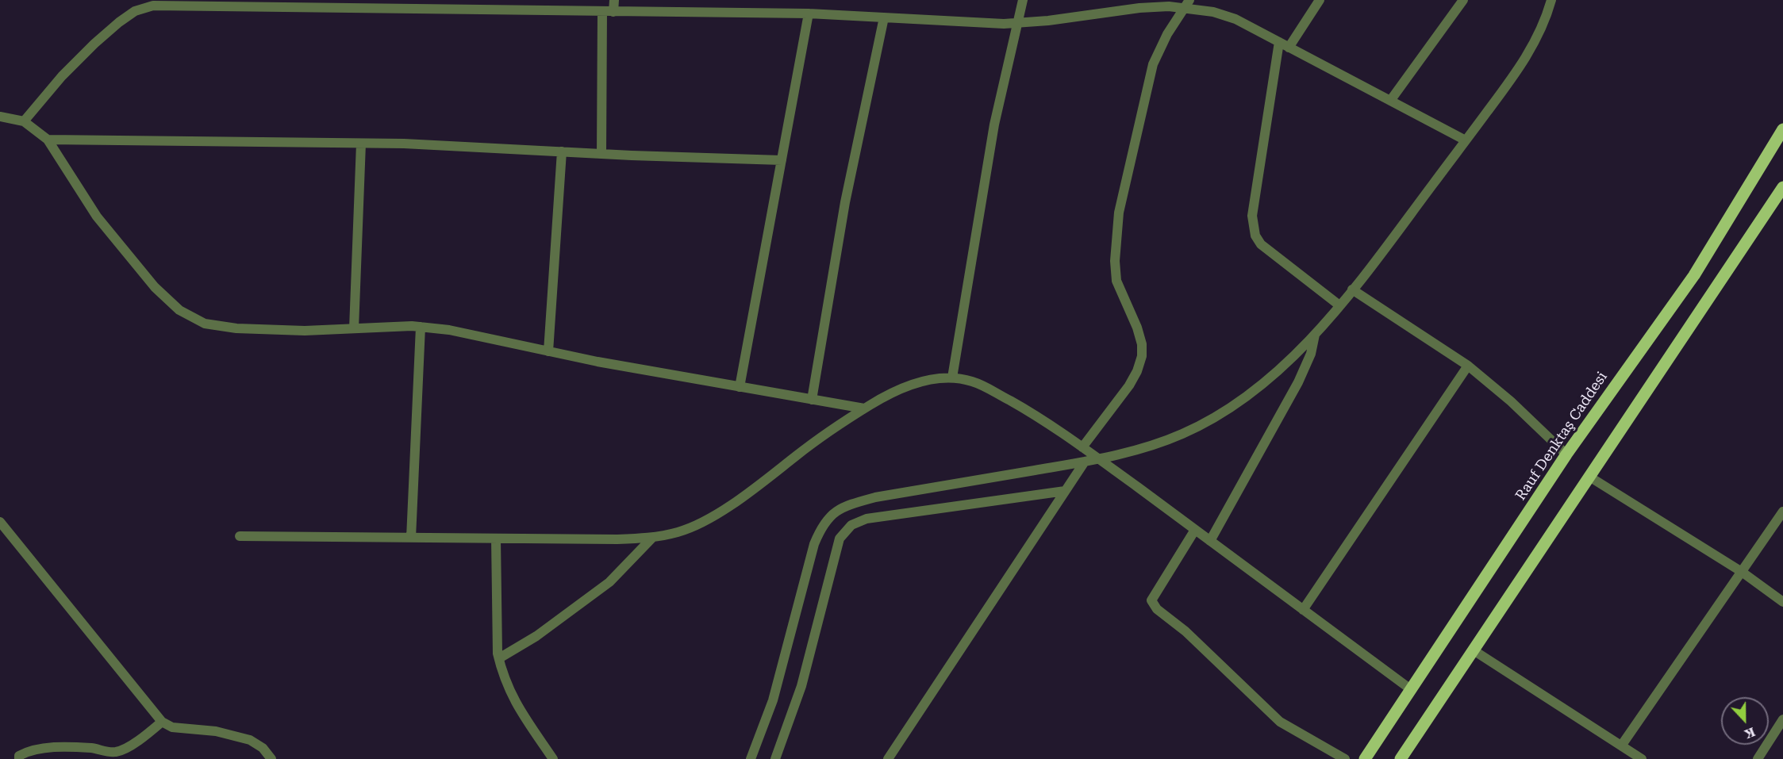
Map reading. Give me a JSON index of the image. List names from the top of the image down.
{
  "streets": {
    "main road": ["Rauf Denktaş Caddesi"]
  },
  "north": "bottom"
}
